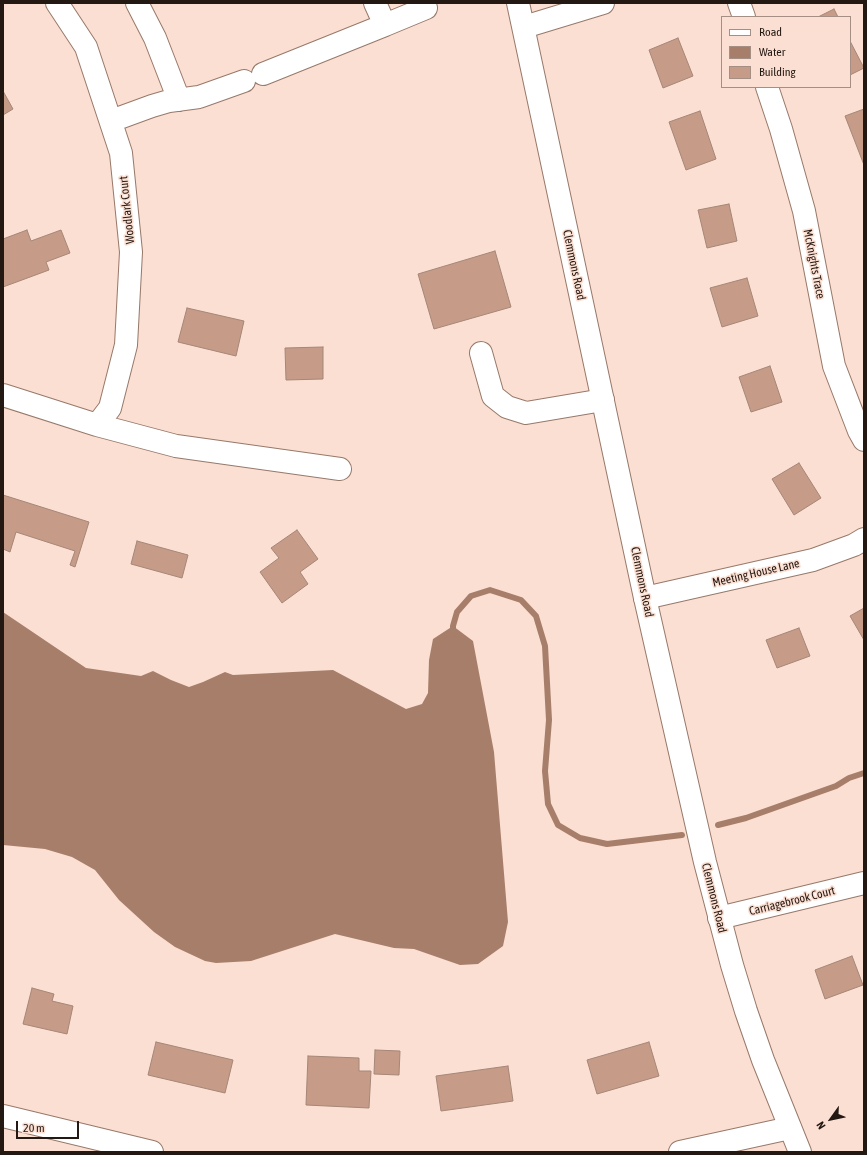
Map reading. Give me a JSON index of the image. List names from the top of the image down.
{
  "streets": {
    "street": [
      "Woodlark Court",
      "McKnights Trace",
      "Clemmons Road",
      "Meeting House Lane",
      "Carriagebrook Court"
    ]
  },
  "crossings": [
    ["Clemmons Road", "Meeting House Lane"],
    ["Clemmons Road", "Carriagebrook Court"]
  ],
  "legend": ["Road", "Water", "Building"],
  "scale_bar": "20 m",
  "north": "bottom left"
}
